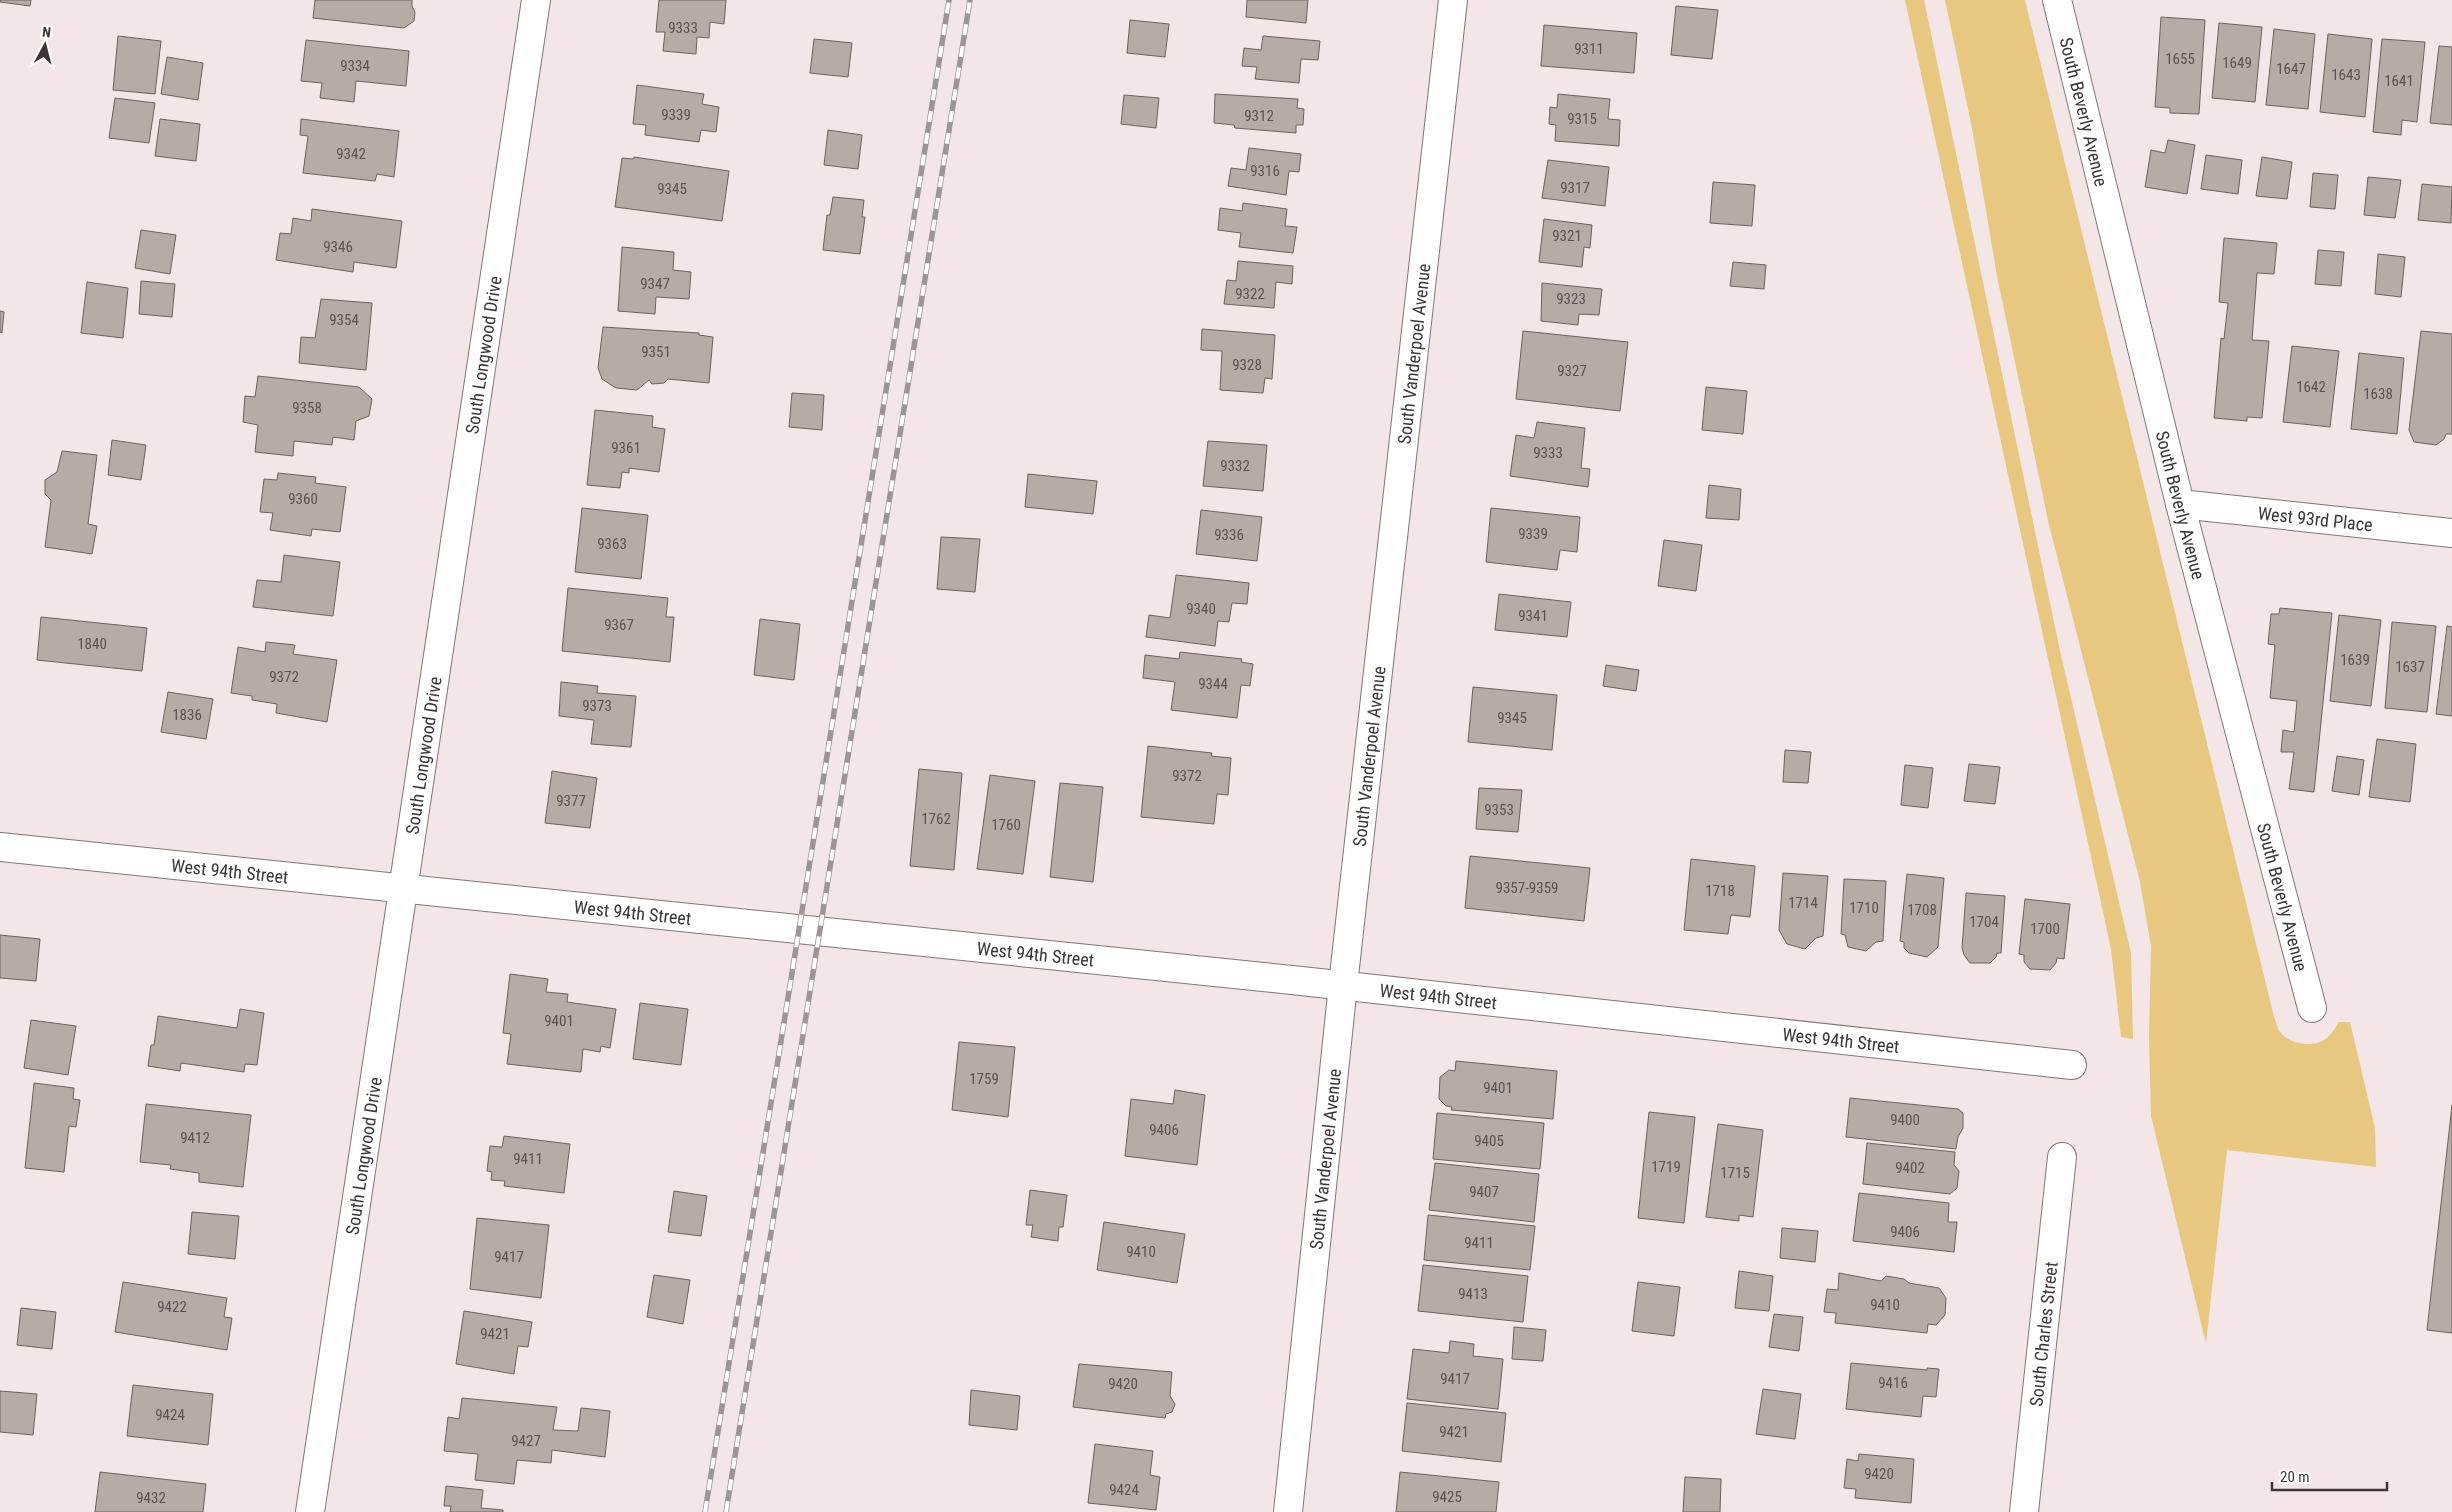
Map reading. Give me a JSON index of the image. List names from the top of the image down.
{
  "streets": {
    "street": [
      "South Beverly Avenue",
      "South Vanderpoel Avenue",
      "South Longwood Drive",
      "West 93rd Place",
      "West 94th Street",
      "South Charles Street"
    ]
  },
  "crossings": [
    ["South Beverly Avenue", "West 93rd Place"],
    ["South Vanderpoel Avenue", "West 94th Street"],
    ["South Longwood Drive", "West 94th Street"]
  ],
  "house_numbers": [
    "9333",
    "9311",
    "1655",
    "1649",
    "9334",
    "1647",
    "1643",
    "1641",
    "9339",
    "9312",
    "9315",
    "9342",
    "9316",
    "9317",
    "9345",
    "9321",
    "9346",
    "9347",
    "9322",
    "9323",
    "9354",
    "9351",
    "9328",
    "9327",
    "1642",
    "1638",
    "9358",
    "9361",
    "9333",
    "9332",
    "9360",
    "9339",
    "9336",
    "9363",
    "9340",
    "9341",
    "9367",
    "1840",
    "1639",
    "1637",
    "9372",
    "9344",
    "9373",
    "1836",
    "9345",
    "9372",
    "9377",
    "9353",
    "1762",
    "1760",
    "9357-9359",
    "1718",
    "1714",
    "1710",
    "1708",
    "1704",
    "1700",
    "9401",
    "1759",
    "9401",
    "9400",
    "9406",
    "9412",
    "9405",
    "9411",
    "1719",
    "9402",
    "1715",
    "9407",
    "9406",
    "9411",
    "9410",
    "9417",
    "9413",
    "9410",
    "9422",
    "9421",
    "9417",
    "9416",
    "9420",
    "9424",
    "9421",
    "9427",
    "9420",
    "9424",
    "9425",
    "9432"
  ],
  "scale_bar": "20 m",
  "north": "top"
}
